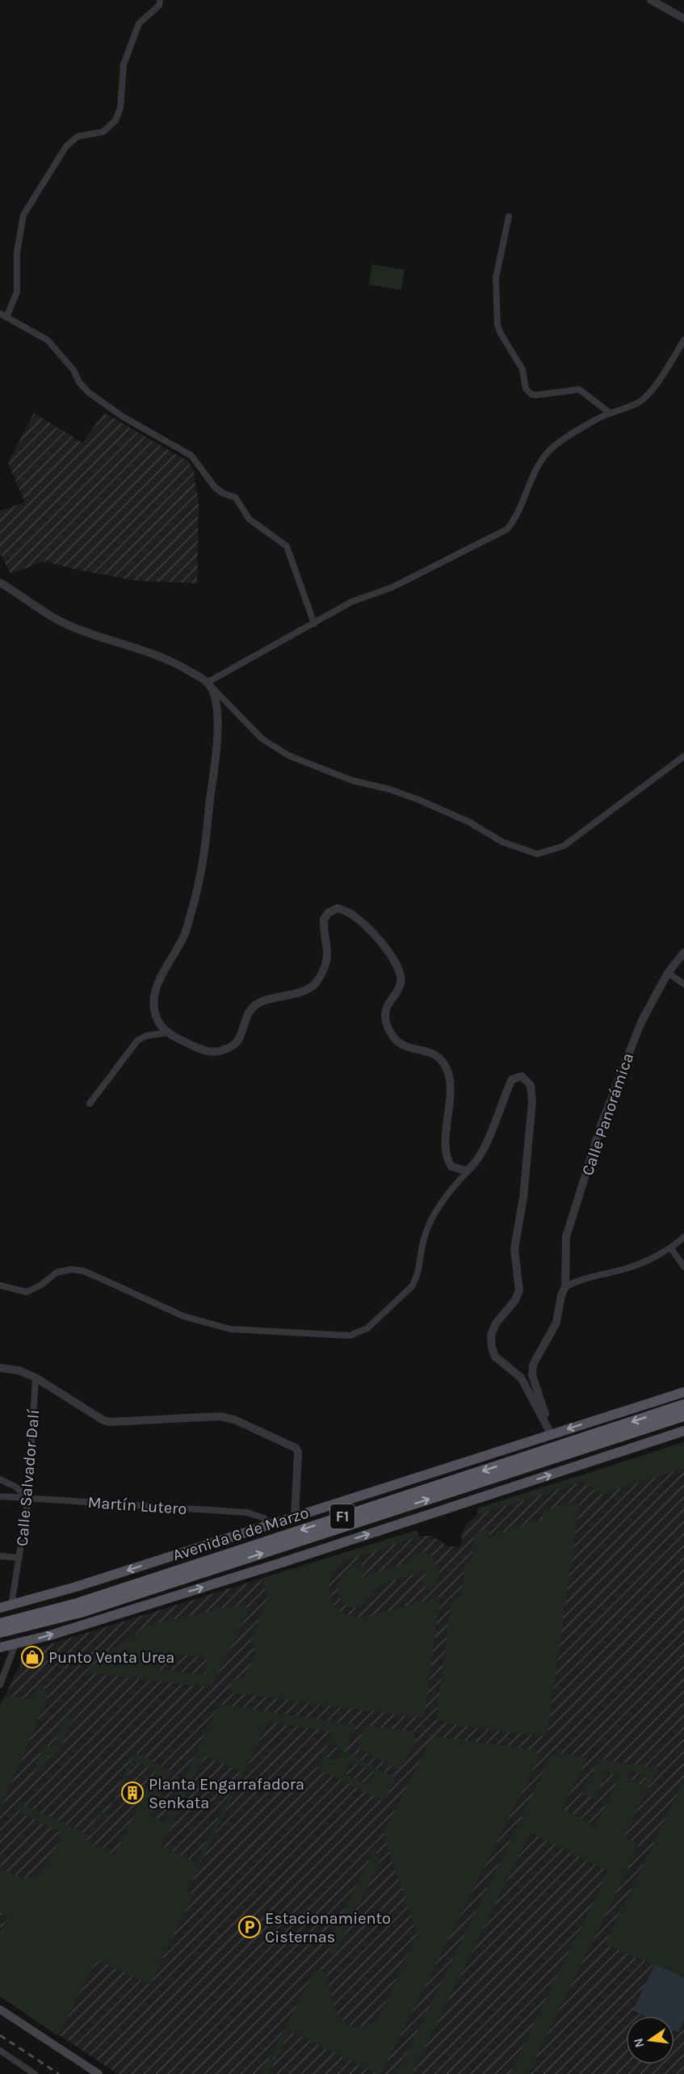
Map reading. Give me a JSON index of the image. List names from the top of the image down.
{
  "streets": {
    "highway": ["F1", "Avenida 6 de Marzo"],
    "street": ["Calle Panorámica", "Calle Salvador Dalí", "Martín Lutero"]
  },
  "crossings": [
    ["Calle Panorámica", "Avenida 6 de Marzo"],
    ["Calle Salvador Dalí", "Martín Lutero"],
    ["Calle Salvador Dalí", "Avenida 6 de Marzo"],
    ["Martín Lutero", "Avenida 6 de Marzo"]
  ],
  "places": {
    "shop": ["Punto Venta Urea"],
    "building": ["Planta Engarrafadora Senkata"],
    "parking": ["Estacionamiento Cisternas"]
  },
  "north": "left"
}
